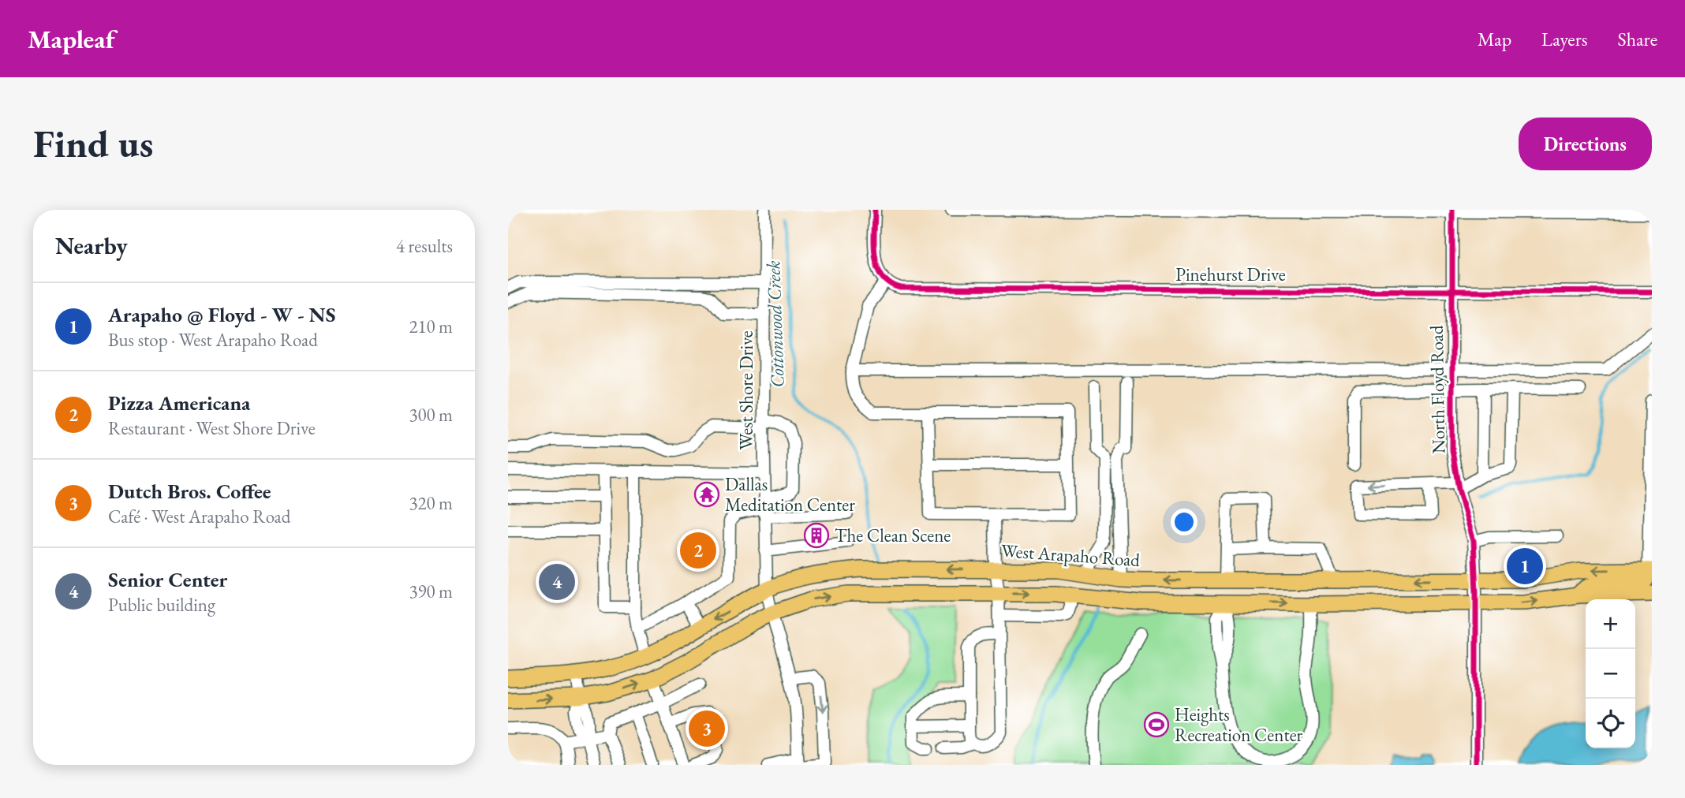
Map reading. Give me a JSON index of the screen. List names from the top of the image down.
{
  "streets": {
    "main road": ["West Arapaho Road"],
    "street": ["Pinehurst Drive", "North Floyd Road", "West Shore Drive"]
  },
  "crossings": [
    ["Pinehurst Drive", "North Floyd Road"],
    ["North Floyd Road", "West Arapaho Road"],
    ["West Shore Drive", "West Arapaho Road"]
  ],
  "water": ["Cottonwood Creek"],
  "places": {
    "temple": ["Dallas Meditation Center"],
    "building": ["The Clean Scene"],
    "sports": ["Heights Recreation Center"]
  },
  "page": {
    "header": "Mapleaf",
    "nav": ["Map", "Layers", "Share"],
    "buttons": "Directions",
    "title": "Find us",
    "heading": ["Nearby", "4 results"],
    "list": [
      {
        "mark": "1",
        "name": "Arapaho @ Floyd - W - NS",
        "note": "Bus stop · West Arapaho Road",
        "value": "210 m"
      },
      {
        "mark": "2",
        "name": "Pizza Americana",
        "note": "Restaurant · West Shore Drive",
        "value": "300 m"
      },
      {
        "mark": "3",
        "name": "Dutch Bros. Coffee",
        "note": "Café · West Arapaho Road",
        "value": "320 m"
      },
      {
        "mark": "4",
        "name": "Senior Center",
        "note": "Public building",
        "value": "390 m"
      }
    ],
    "pins": [
      "2",
      "1",
      "4",
      "3"
    ],
    "map_buttons": ["+", "−"]
  }
}
